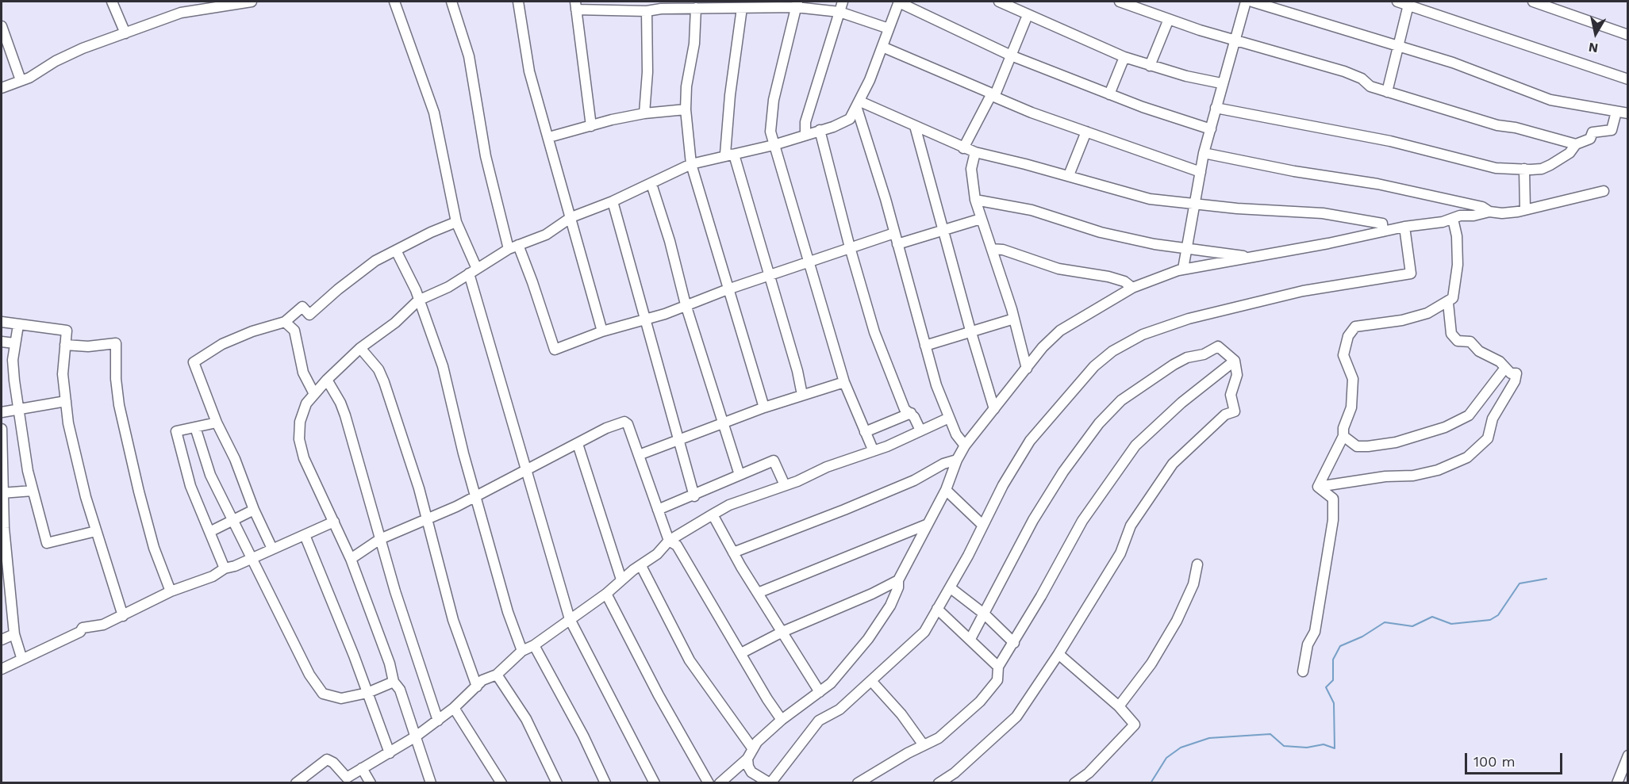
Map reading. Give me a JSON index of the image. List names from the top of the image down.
{
  "scale_bar": "100 m",
  "north": "bottom"
}
